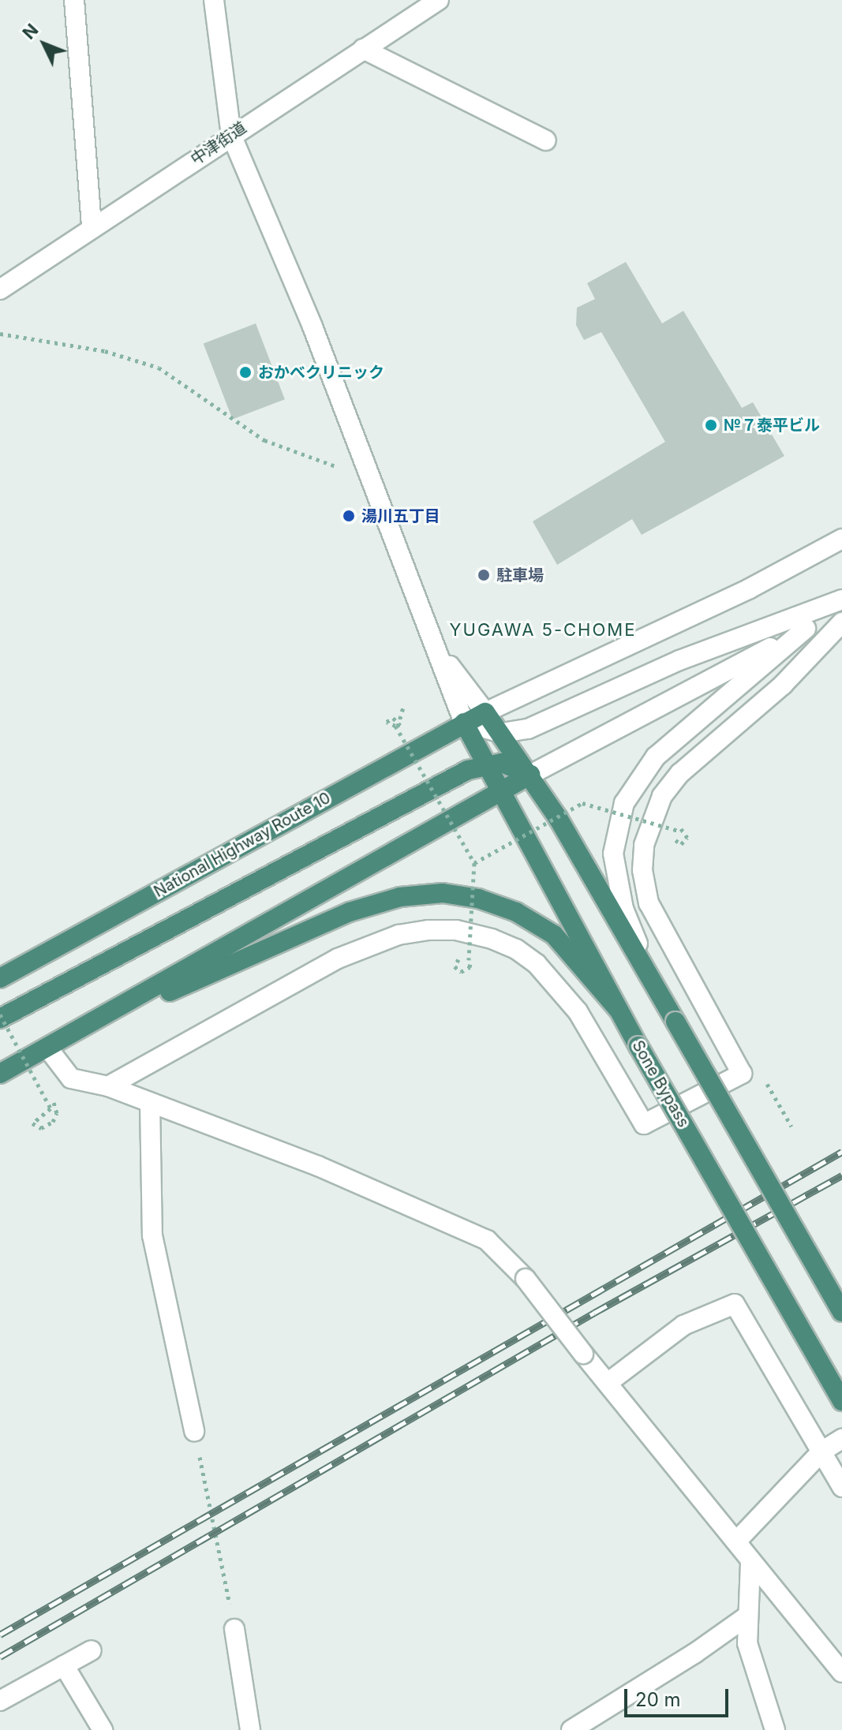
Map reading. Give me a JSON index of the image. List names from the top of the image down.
{
  "streets": {
    "highway": ["National Highway Route 10", "Sone Bypass"],
    "street": ["中津街道"]
  },
  "crossings": [
    ["National Highway Route 10", "Sone Bypass"]
  ],
  "districts": ["YUGAWA 5-CHOME"],
  "places": [
    "おかべクリニック",
    "№７泰平ビル",
    "湯川五丁目",
    "駐車場"
  ],
  "scale_bar": "20 m",
  "north": "top left"
}
